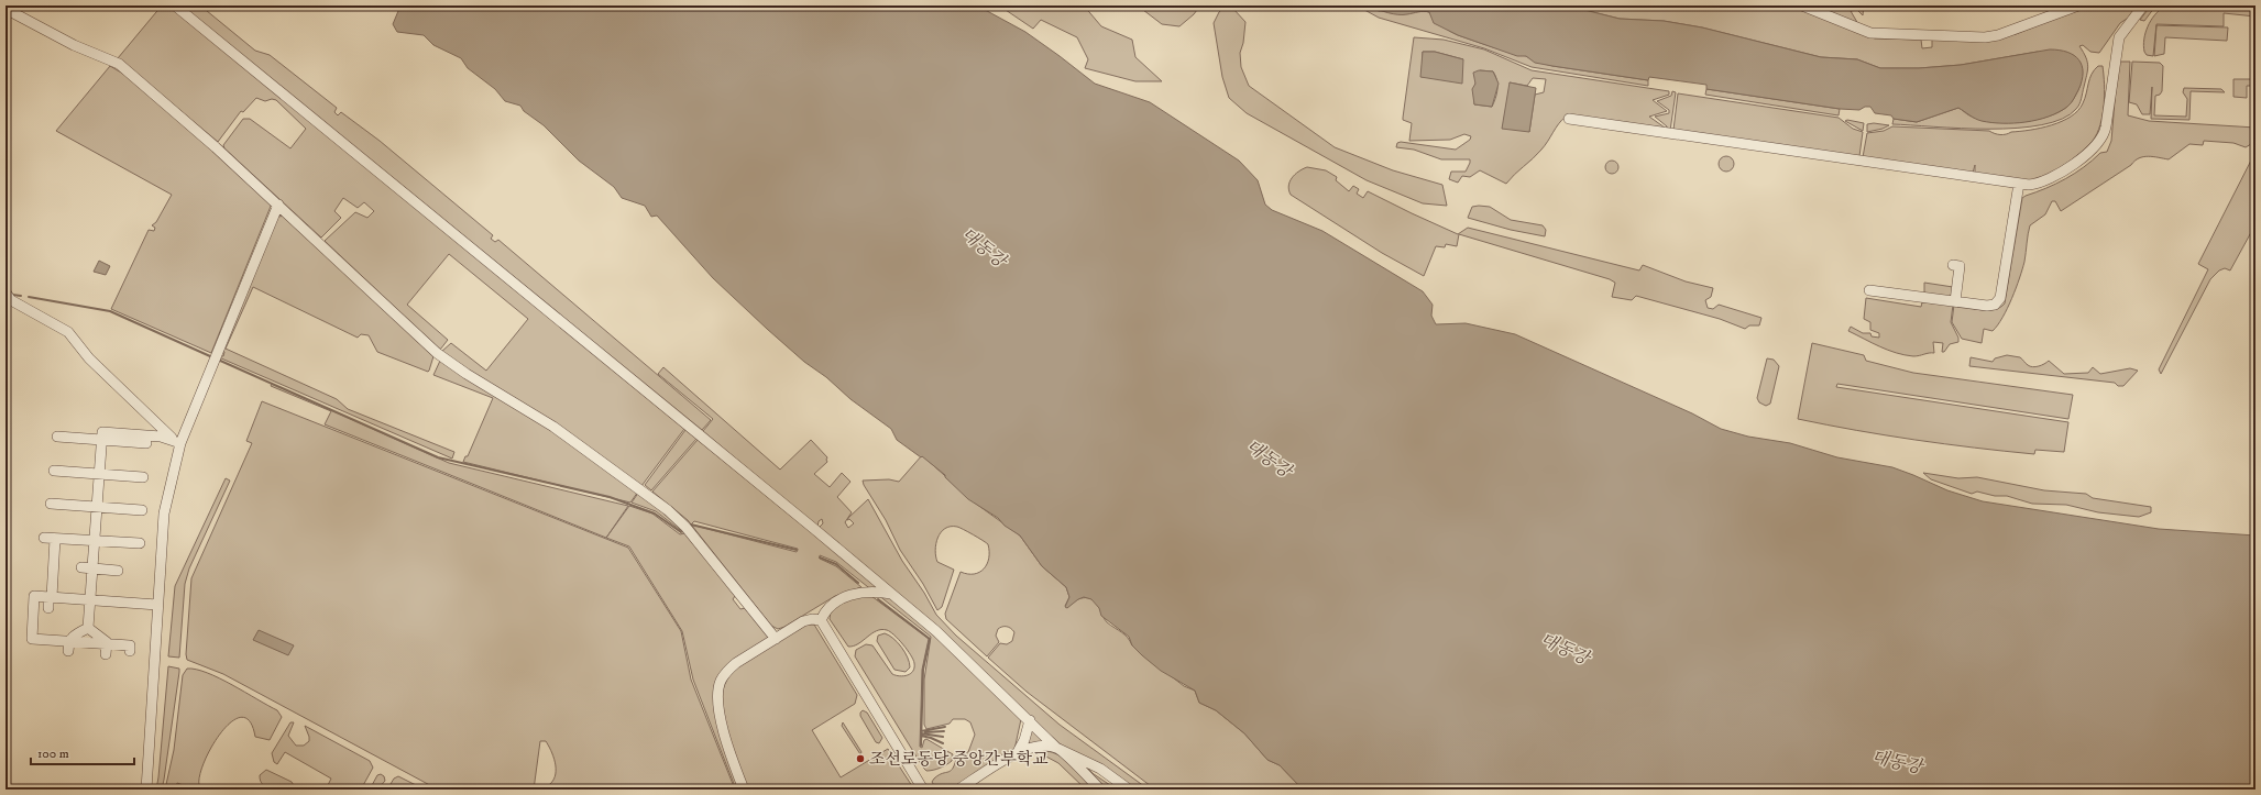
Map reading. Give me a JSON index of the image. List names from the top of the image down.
{
  "water": ["대동강"],
  "places": ["조선로동당 중앙간부학교"],
  "scale_bar": "100 m"
}
